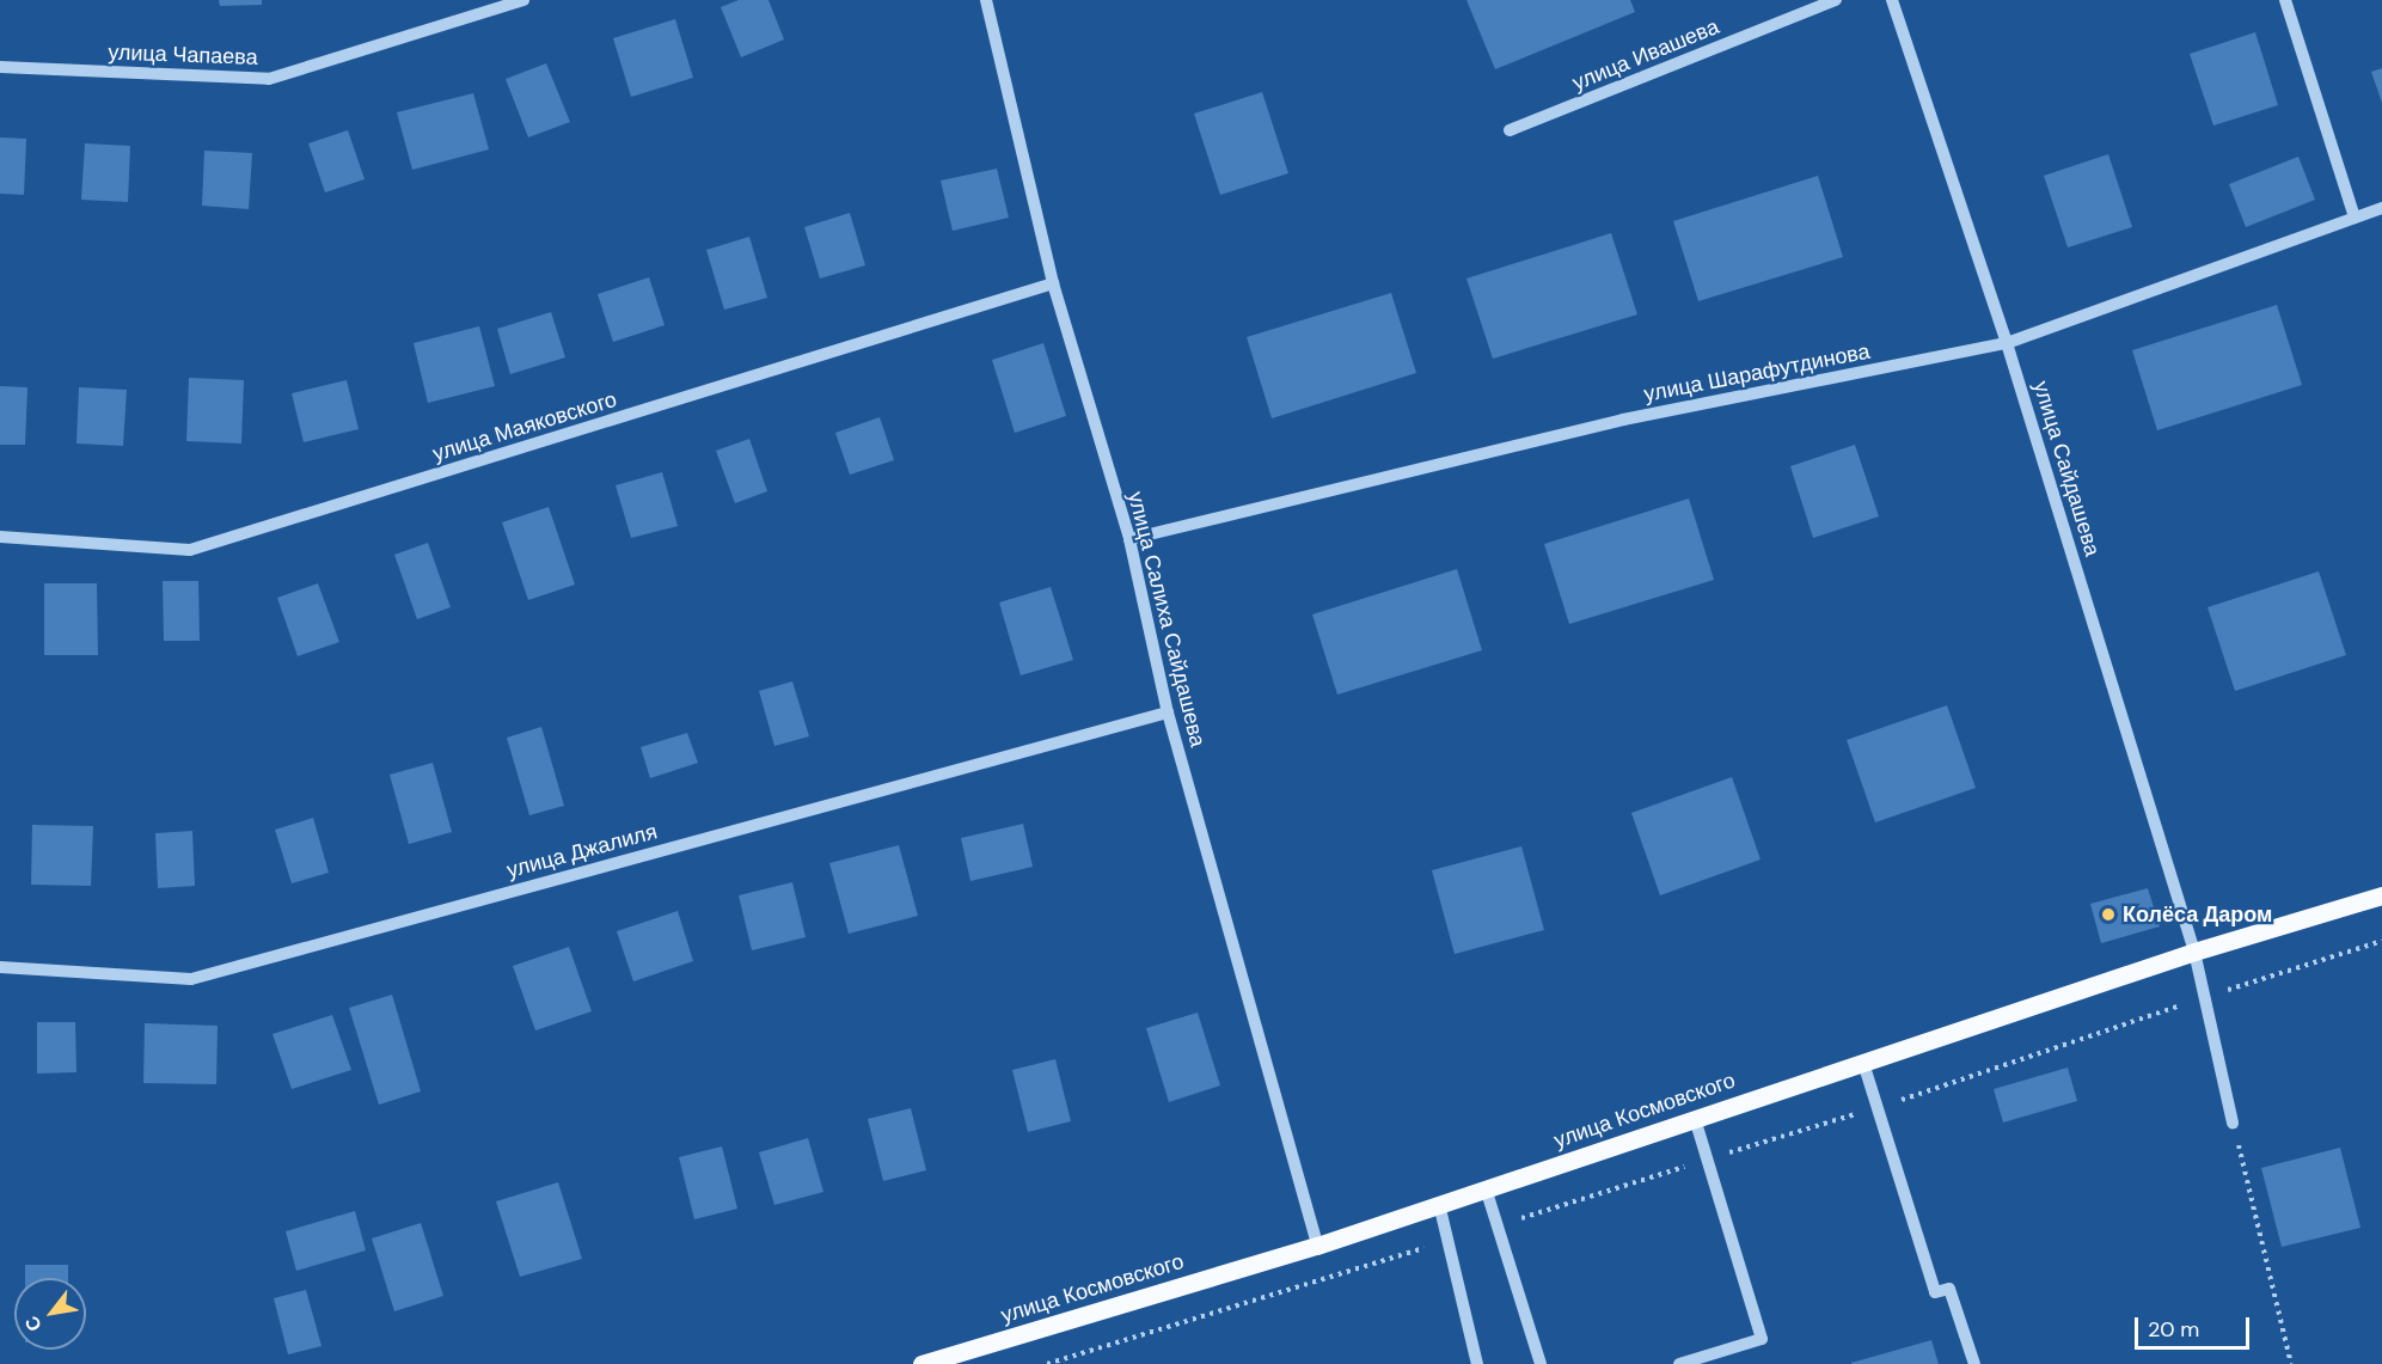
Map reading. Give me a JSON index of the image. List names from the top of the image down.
{
  "streets": {
    "main road": ["улица Космовского"],
    "street": [
      "улица Чапаева",
      "улица Ивашева",
      "улица Шарафутдинова",
      "улица Маяковского",
      "улица Сайдашева",
      "улица Салиха Сайдашева",
      "улица Джалиля"
    ]
  },
  "crossings": [
    ["улица Шарафутдинова", "улица Сайдашева"],
    ["улица Шарафутдинова", "улица Салиха Сайдашева"],
    ["улица Маяковского", "улица Салиха Сайдашева"],
    ["улица Сайдашева", "улица Космовского"],
    ["улица Салиха Сайдашева", "улица Джалиля"],
    ["улица Салиха Сайдашева", "улица Космовского"]
  ],
  "places": ["Колёса Даром"],
  "scale_bar": "20 m",
  "north": "bottom left"
}
